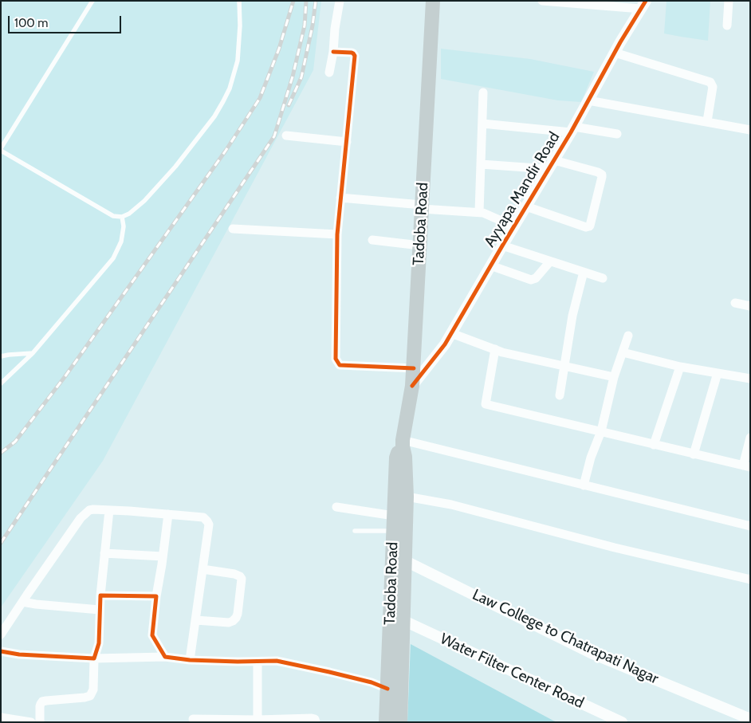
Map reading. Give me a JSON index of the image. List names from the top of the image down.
{
  "streets": {
    "main road": ["Tadoba Road"],
    "street": ["Ayyapa Mandir Road", "Law College to Chatrapati Nagar", "Water Filter Center Road"]
  },
  "crossings": [
    ["Ayyapa Mandir Road", "Tadoba Road"],
    ["Tadoba Road", "Law College to Chatrapati Nagar"],
    ["Tadoba Road", "Water Filter Center Road"]
  ],
  "scale_bar": "100 m"
}
